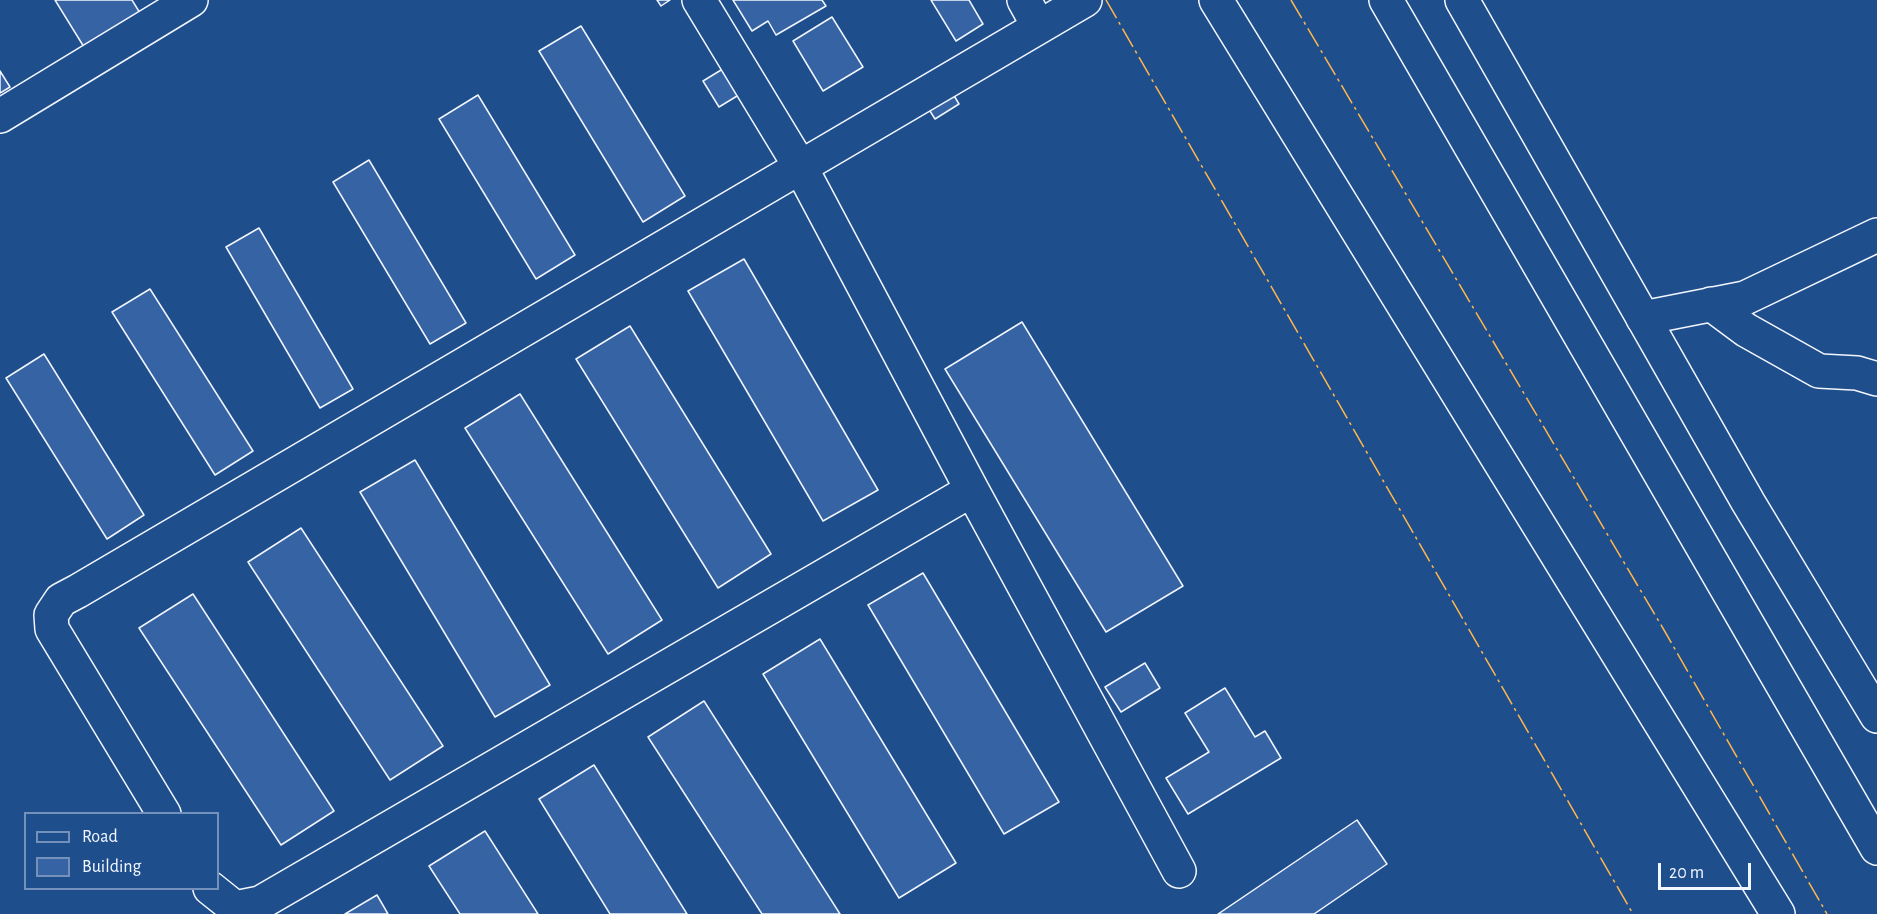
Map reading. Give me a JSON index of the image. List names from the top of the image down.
{
  "legend": ["Road", "Building"],
  "scale_bar": "20 m"
}
